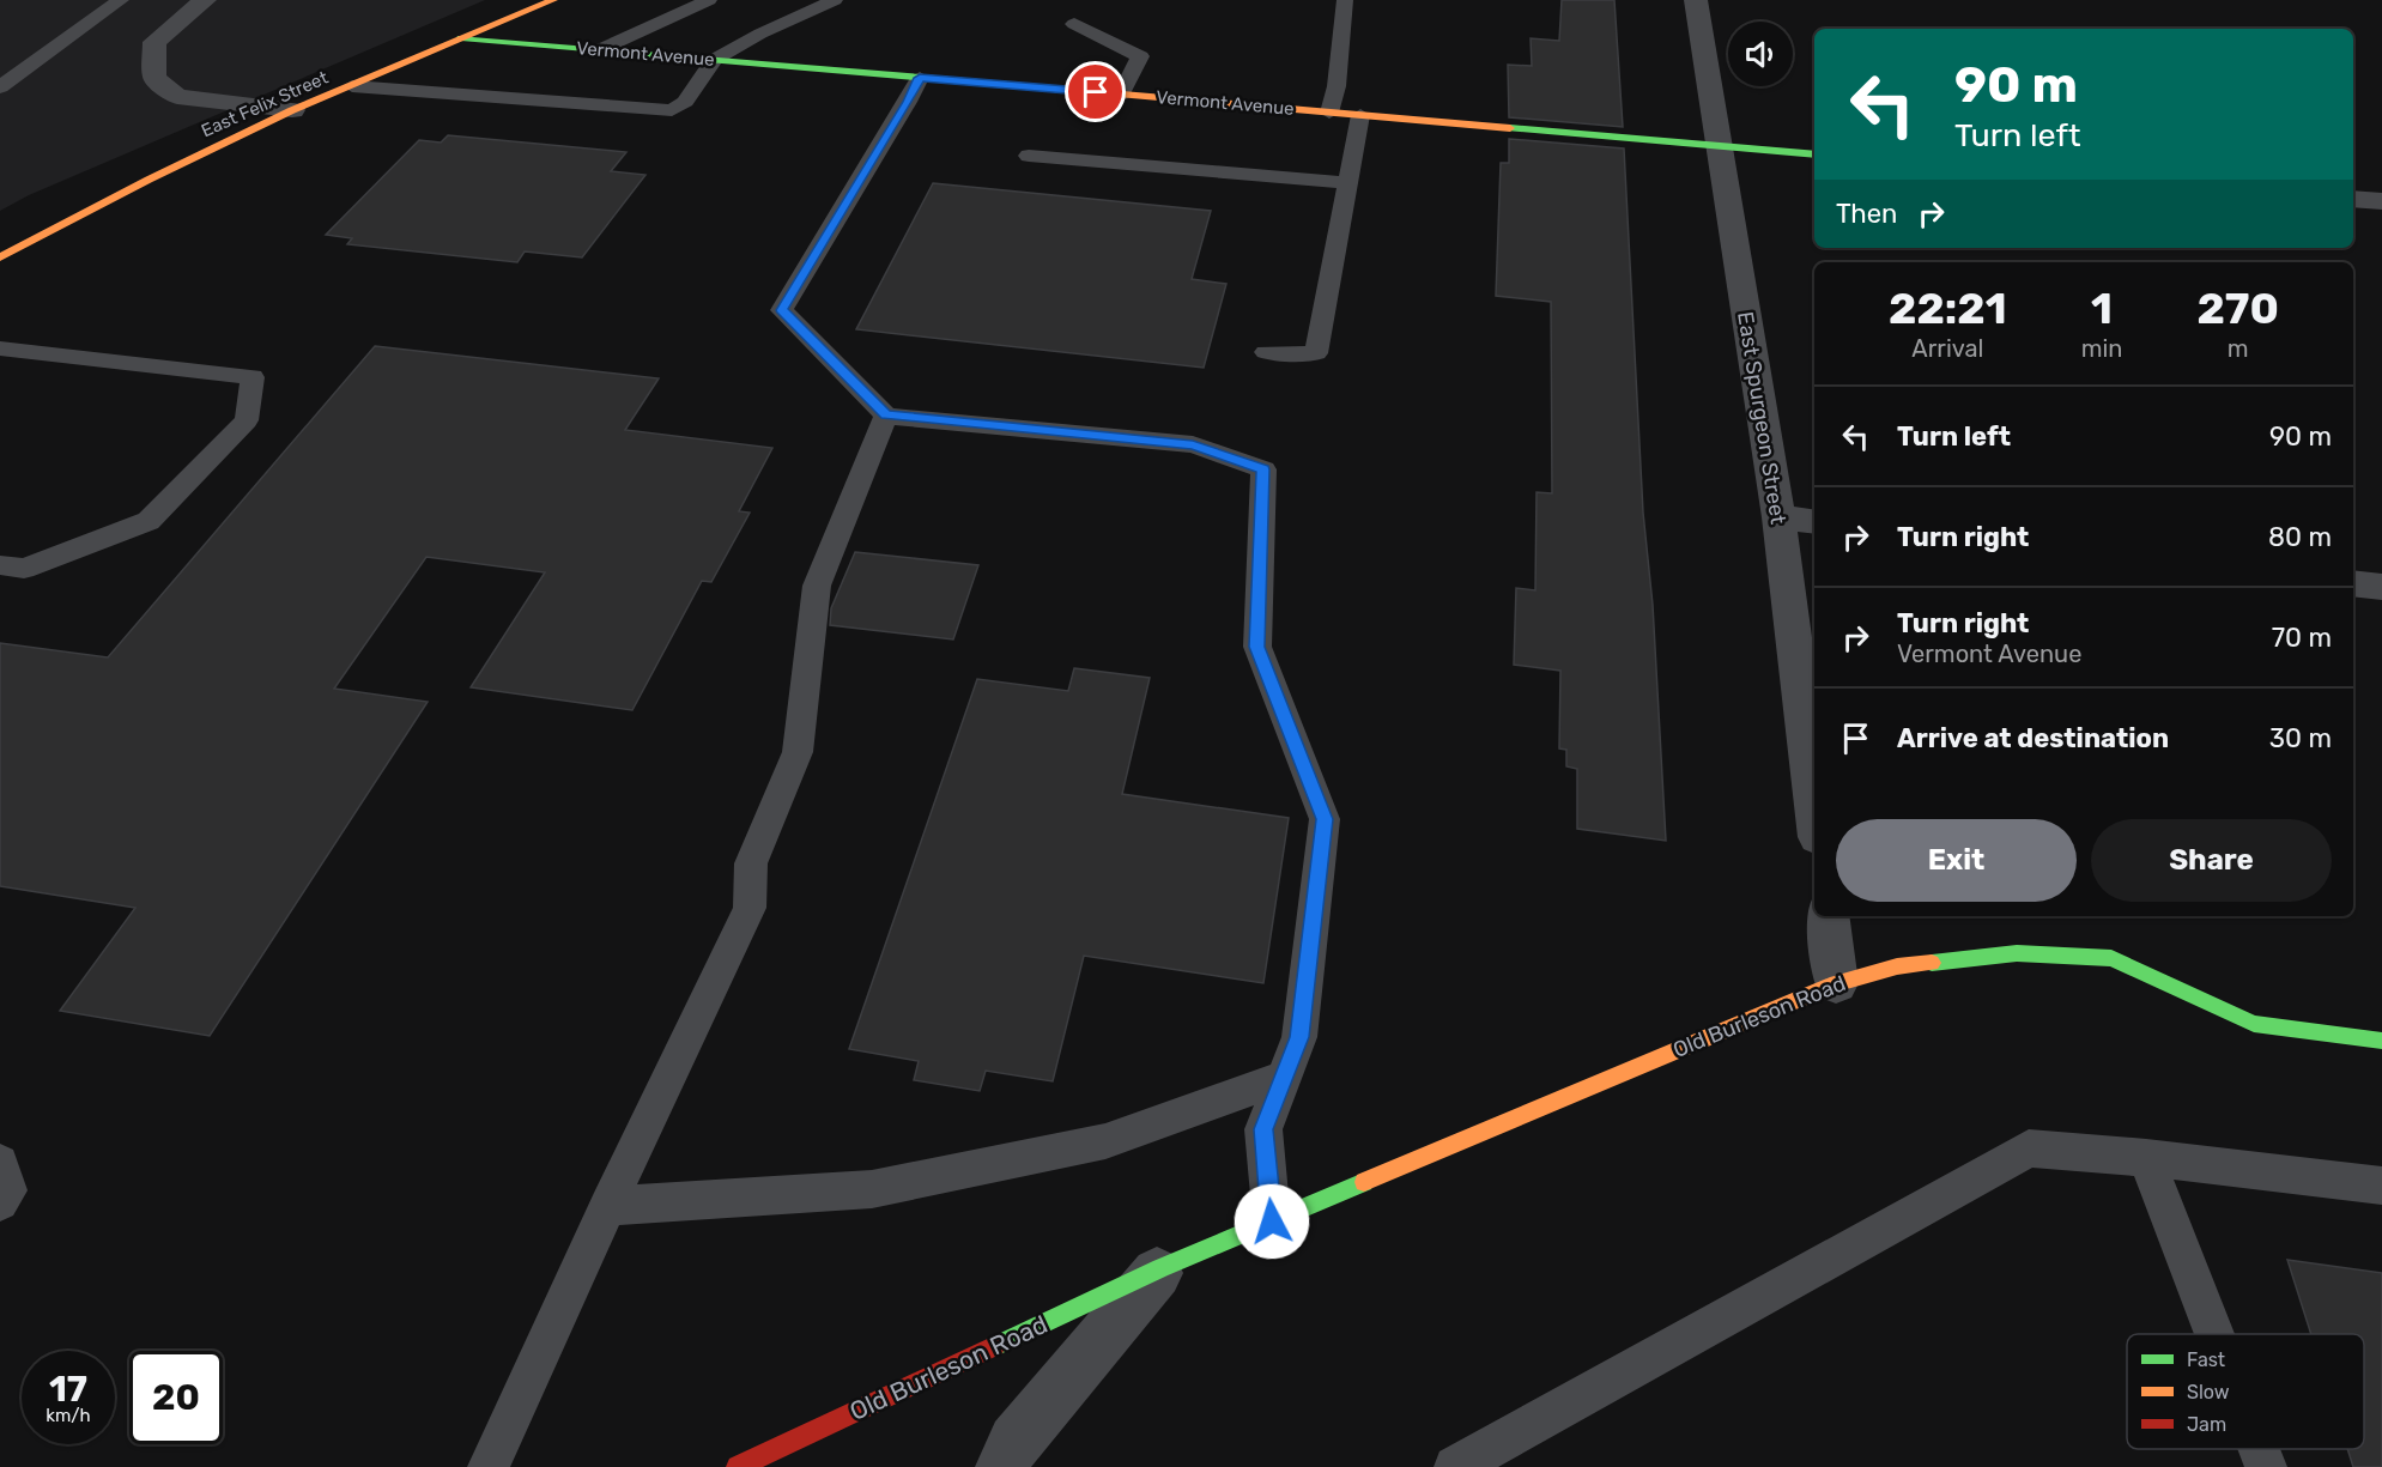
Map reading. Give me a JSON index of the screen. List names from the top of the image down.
{
  "streets": {
    "street": [
      "Vermont Avenue",
      "East Felix Street",
      "East Spurgeon Street",
      "Old Burleson Road"
    ]
  },
  "crossings": [
    ["Vermont Avenue", "East Felix Street"],
    ["Vermont Avenue", "East Spurgeon Street"]
  ],
  "legend": ["Fast", "Slow", "Jam"],
  "page": {
    "turn": ["90 m", "Turn left"],
    "then": "Then",
    "eta": [
      "22:21",
      "Arrival",
      "1",
      "min",
      "270",
      "m"
    ],
    "list": [
      {
        "name": "Turn left",
        "value": "90 m"
      },
      {
        "name": "Turn right",
        "value": "80 m"
      },
      {
        "name": "Turn right",
        "note": "Vermont Avenue",
        "value": "70 m"
      },
      {
        "name": "Arrive at destination",
        "value": "30 m"
      }
    ],
    "buttons": ["Exit", "Share"],
    "speed": "17 km/h",
    "limit": "20"
  }
}
